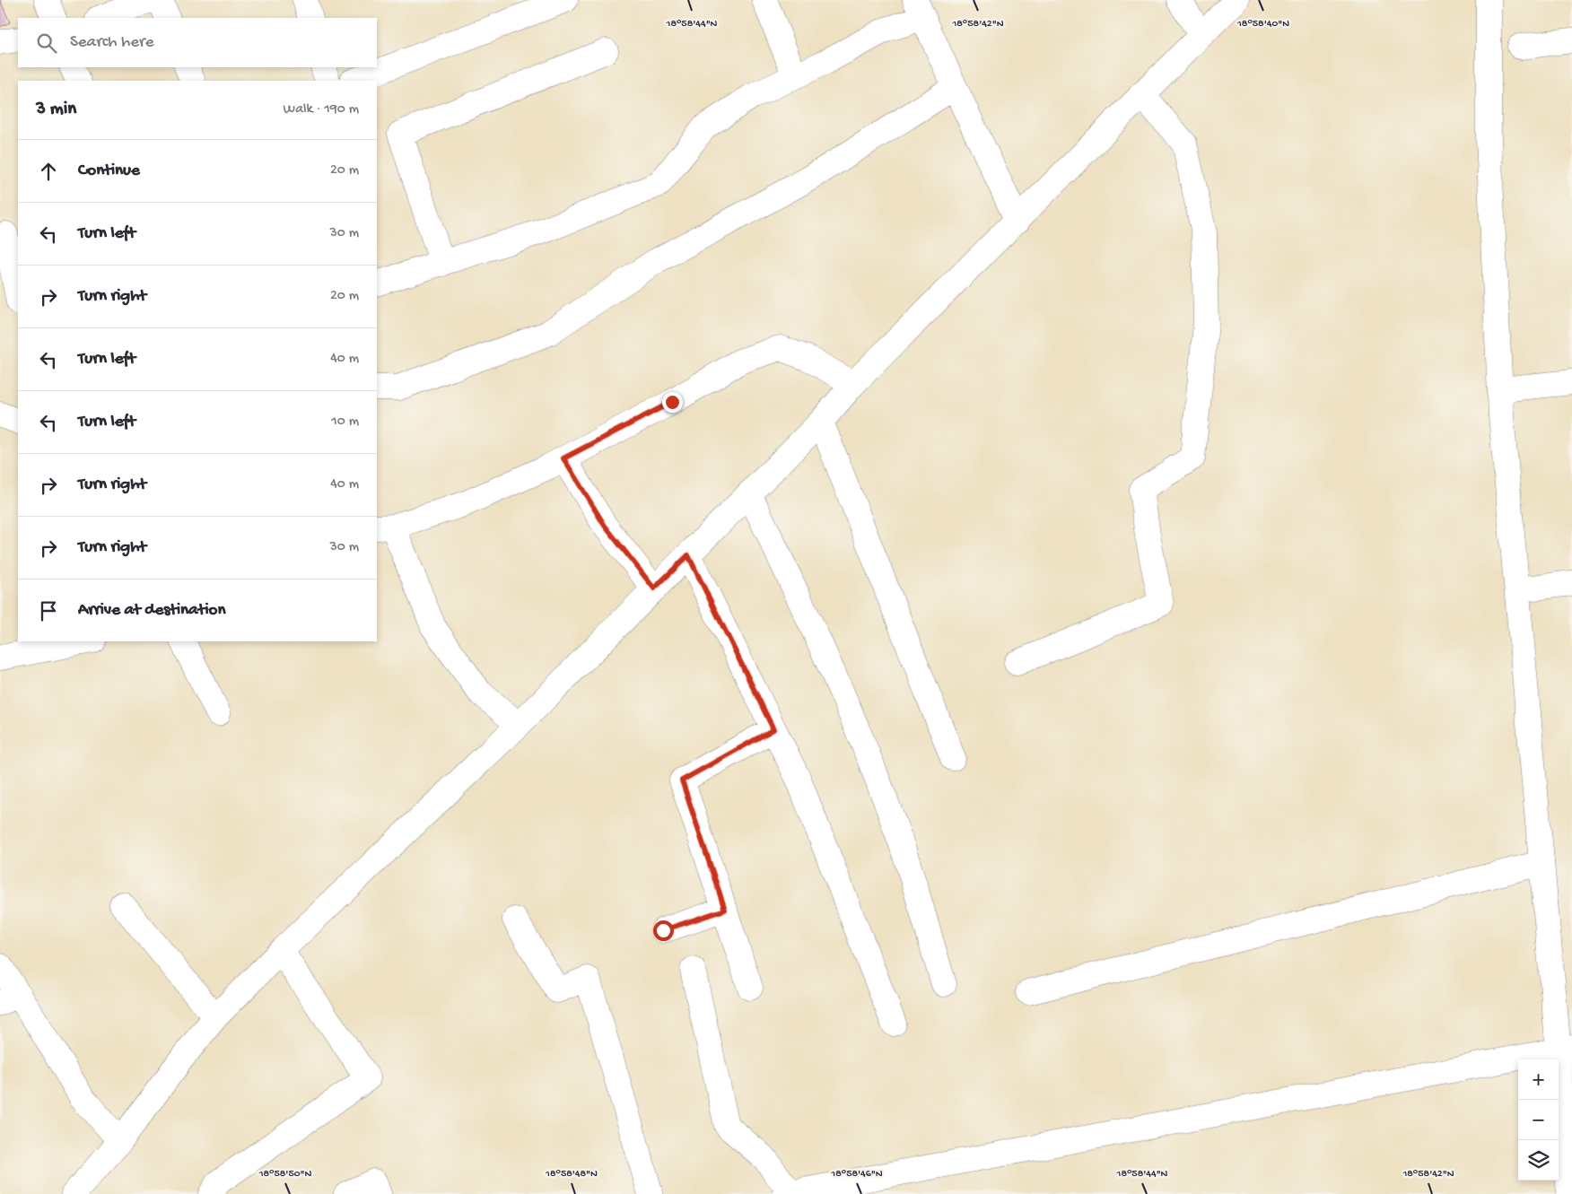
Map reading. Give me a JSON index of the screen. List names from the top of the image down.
{
  "page": {
    "search": "Search here",
    "heading": ["3 min", "Walk · 190 m"],
    "list": [
      ["Continue", "20 m"],
      ["Turn left", "30 m"],
      ["Turn right", "20 m"],
      ["Turn left", "40 m"],
      ["Turn left", "10 m"],
      ["Turn right", "40 m"],
      ["Turn right", "30 m"],
      "Arrive at destination"
    ],
    "map_buttons": ["+", "−"]
  },
  "coordinates": [
    "18°58'44\"N",
    "18°58'42\"N",
    "18°58'40\"N",
    "18°58'50\"N",
    "18°58'48\"N",
    "18°58'46\"N"
  ]
}
